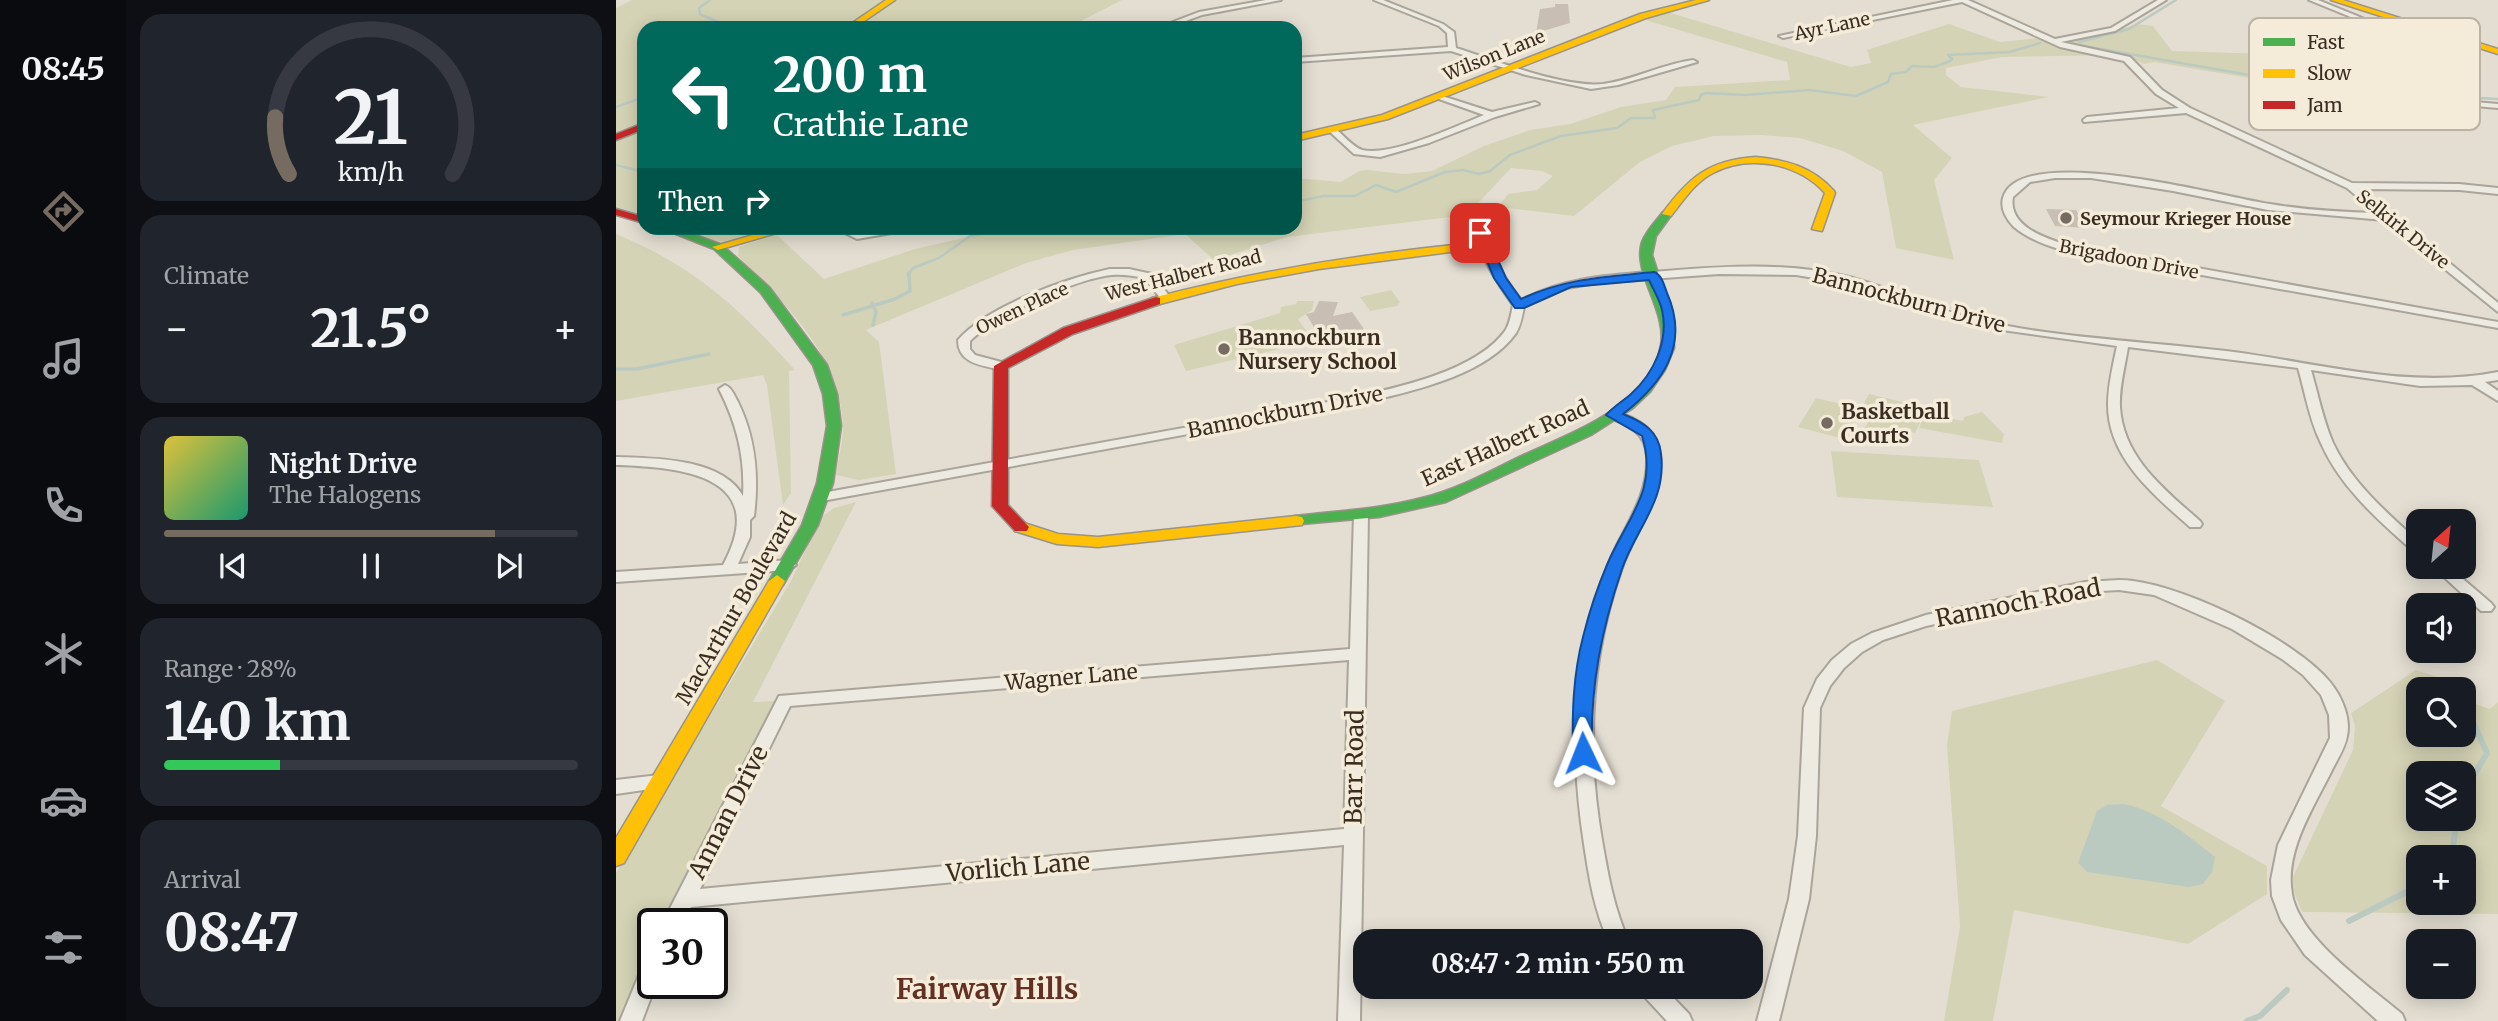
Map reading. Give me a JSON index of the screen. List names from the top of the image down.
{
  "streets": {
    "main road": [
      "Wilson Lane",
      "West Halbert Road",
      "East Halbert Road",
      "MacArthur Boulevard"
    ],
    "street": [
      "Ayr Lane",
      "Selkirk Drive",
      "Brigadoon Drive",
      "Bannockburn Drive",
      "Owen Place",
      "Rannoch Road",
      "Wagner Lane",
      "Barr Road",
      "Annan Drive",
      "Vorlich Lane"
    ]
  },
  "crossings": [
    ["Ayr Lane", "Selkirk Drive"],
    ["Selkirk Drive", "Brigadoon Drive"],
    ["West Halbert Road", "Owen Place"],
    ["Bannockburn Drive", "East Halbert Road"],
    ["Bannockburn Drive", "MacArthur Boulevard"],
    ["East Halbert Road", "Barr Road"],
    ["Wagner Lane", "Barr Road"],
    ["Wagner Lane", "Annan Drive"],
    ["Barr Road", "Vorlich Lane"],
    ["Annan Drive", "Vorlich Lane"]
  ],
  "districts": ["Fairway Hills"],
  "places": ["Seymour Krieger House", "Bannockburn Nursery School", "Basketball Courts"],
  "legend": ["Fast", "Slow", "Jam"],
  "north": "top right",
  "page": {
    "tabs": "08:45",
    "turn": ["200 m", "Crathie Lane"],
    "then": "Then",
    "tile": [
      "Climate",
      ["Range · 28%", "140 km"],
      ["Arrival", "08:47"]
    ],
    "heat": ["−", "21.5°", "+"],
    "song": ["Night Drive", "The Halogens"],
    "map_buttons": ["+", "−"],
    "limit": "30",
    "trip": "08:47 · 2 min · 550 m",
    "gauge": ["21", "km/h"]
  }
}
